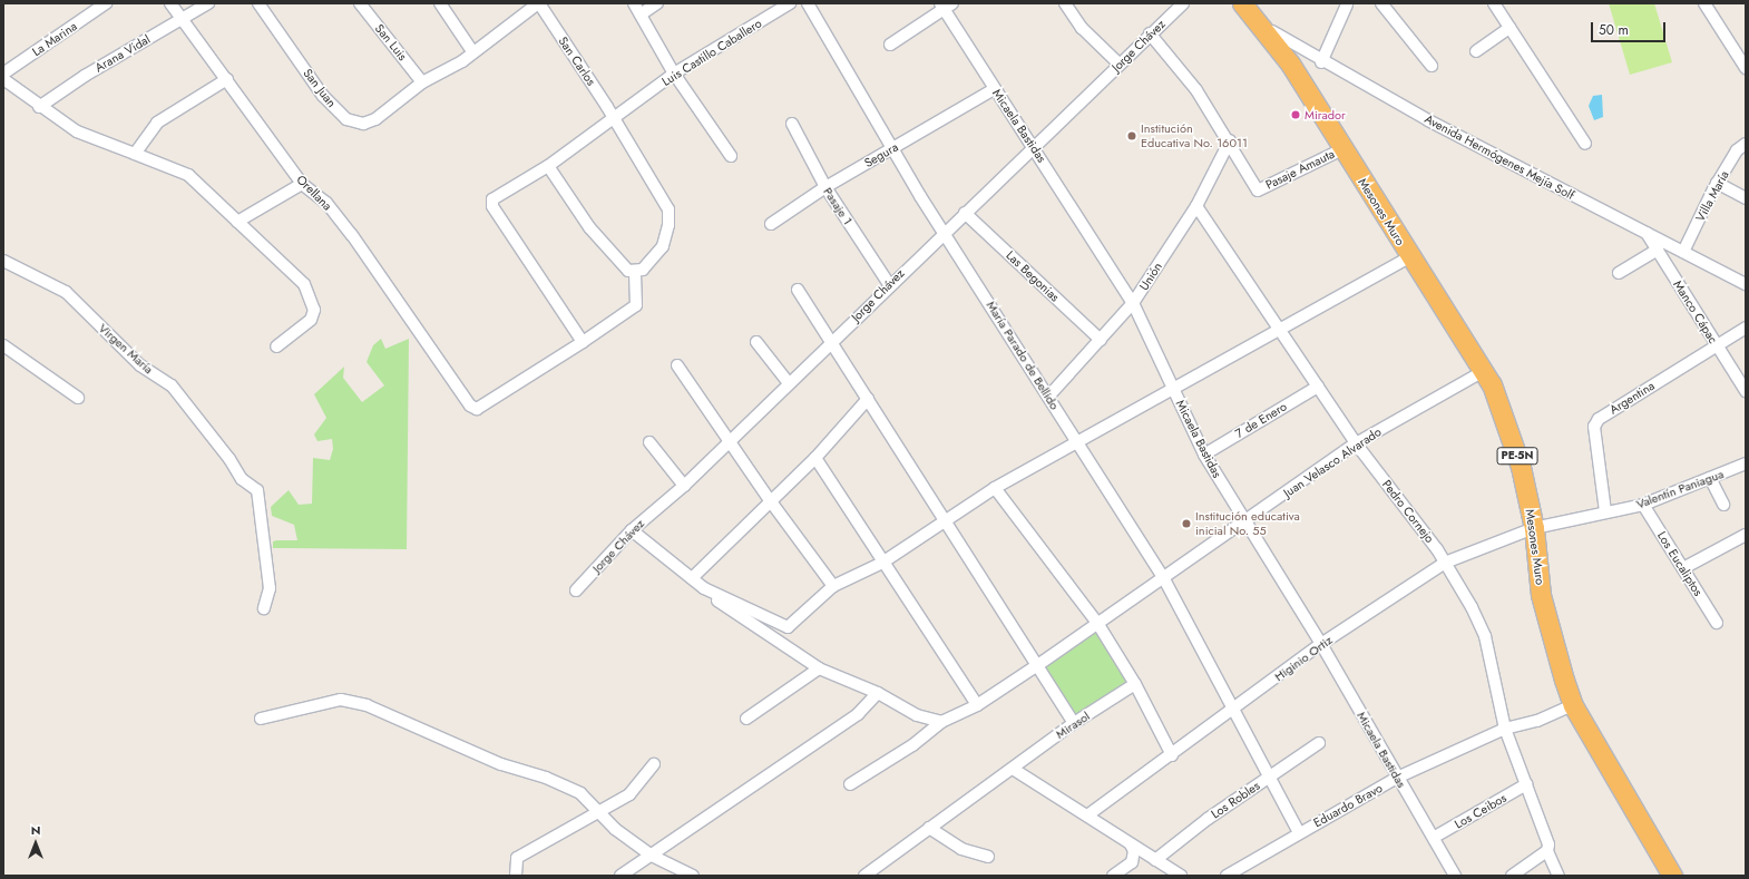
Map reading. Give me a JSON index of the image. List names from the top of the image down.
{
  "streets": {
    "highway": ["Mesones Muro", "PE-5N"],
    "street": [
      "La Marina",
      "San Luis",
      "Jorge Chávez",
      "Luis Castillo Caballero",
      "Arana Vidal",
      "San Carlos",
      "San Juan",
      "Micaela Bastidas",
      "Segura",
      "Avenida Hermógenes Mejía Solf",
      "Pasaje Amauta",
      "Orellana",
      "Villa María",
      "Pasaje 1",
      "Las Begonias",
      "Unión",
      "Manco Cápac",
      "Virgen María",
      "María Parado de Bellido",
      "Argentina",
      "7 de Enero",
      "Juan Velasco Alvarado",
      "Valentín Paniagua",
      "Pedro Cornejo",
      "Los Eucaliptos",
      "Higinio Ortiz",
      "Mirasol",
      "Los Robles",
      "Eduardo Bravo",
      "Los Ceibos"
    ]
  },
  "crossings": [
    ["San Luis", "San Juan"],
    ["Jorge Chávez", "Micaela Bastidas"],
    ["Jorge Chávez", "Pasaje 1"],
    ["Jorge Chávez", "Las Begonias"],
    ["Jorge Chávez", "María Parado de Bellido"],
    ["Luis Castillo Caballero", "San Carlos"],
    ["Luis Castillo Caballero", "Orellana"],
    ["Arana Vidal", "Orellana"],
    ["San Carlos", "San Juan"],
    ["Micaela Bastidas", "Segura"],
    ["Micaela Bastidas", "Unión"],
    ["Micaela Bastidas", "7 de Enero"],
    ["Micaela Bastidas", "Juan Velasco Alvarado"],
    ["Micaela Bastidas", "Higinio Ortiz"],
    ["Micaela Bastidas", "Eduardo Bravo"],
    ["Micaela Bastidas", "Los Ceibos"],
    ["Segura", "Pasaje 1"],
    ["Segura", "María Parado de Bellido"],
    ["Avenida Hermógenes Mejía Solf", "Villa María"],
    ["Avenida Hermógenes Mejía Solf", "Mesones Muro"],
    ["Avenida Hermógenes Mejía Solf", "Manco Cápac"],
    ["Avenida Hermógenes Mejía Solf", "PE-5N"],
    ["Pasaje Amauta", "Mesones Muro"],
    ["Pasaje Amauta", "Unión"],
    ["Mesones Muro", "PE-5N"],
    ["Mesones Muro", "Juan Velasco Alvarado"],
    ["Mesones Muro", "Valentín Paniagua"],
    ["Mesones Muro", "Higinio Ortiz"],
    ["Mesones Muro", "Eduardo Bravo"],
    ["Las Begonias", "Unión"],
    ["Unión", "María Parado de Bellido"],
    ["Unión", "Pedro Cornejo"],
    ["Manco Cápac", "Argentina"],
    ["María Parado de Bellido", "Juan Velasco Alvarado"],
    ["María Parado de Bellido", "Higinio Ortiz"],
    ["María Parado de Bellido", "Los Robles"],
    ["María Parado de Bellido", "Eduardo Bravo"],
    ["Argentina", "Valentín Paniagua"],
    ["7 de Enero", "Pedro Cornejo"],
    ["Juan Velasco Alvarado", "Pedro Cornejo"],
    ["Valentín Paniagua", "Los Eucaliptos"],
    ["Valentín Paniagua", "Higinio Ortiz"],
    ["Pedro Cornejo", "Higinio Ortiz"],
    ["Pedro Cornejo", "Eduardo Bravo"],
    ["Pedro Cornejo", "Los Ceibos"]
  ],
  "places": ["Mirador", "Institución Educativa No. 16011", "Institución educativa inicial No. 55"],
  "scale_bar": "50 m",
  "north": "top"
}
